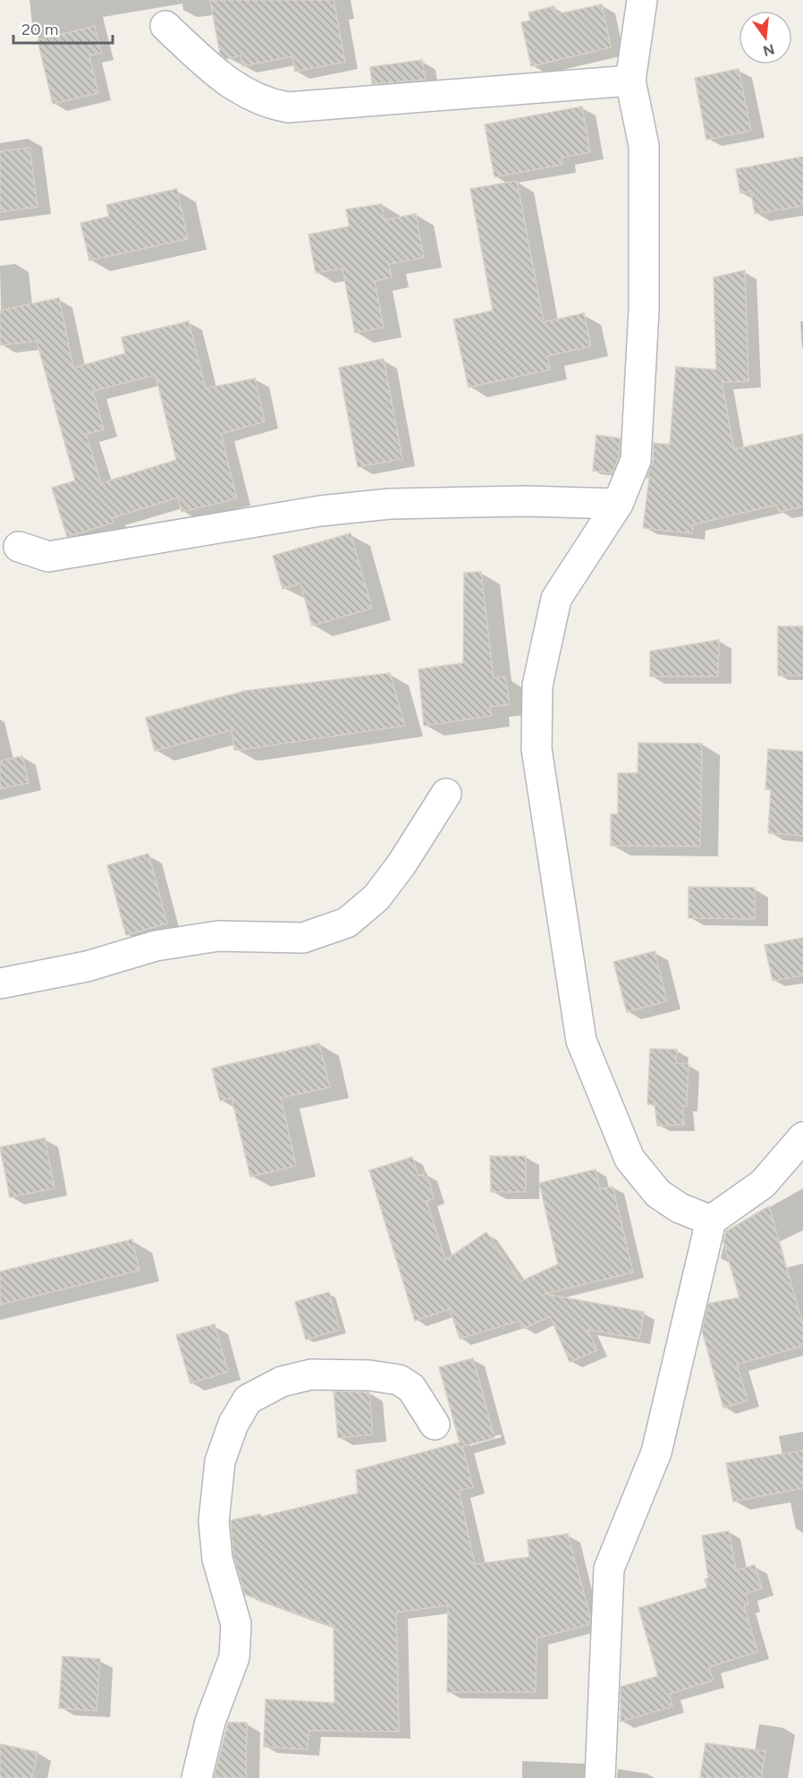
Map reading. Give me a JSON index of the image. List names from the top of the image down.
{
  "scale_bar": "20 m",
  "north": "bottom"
}
